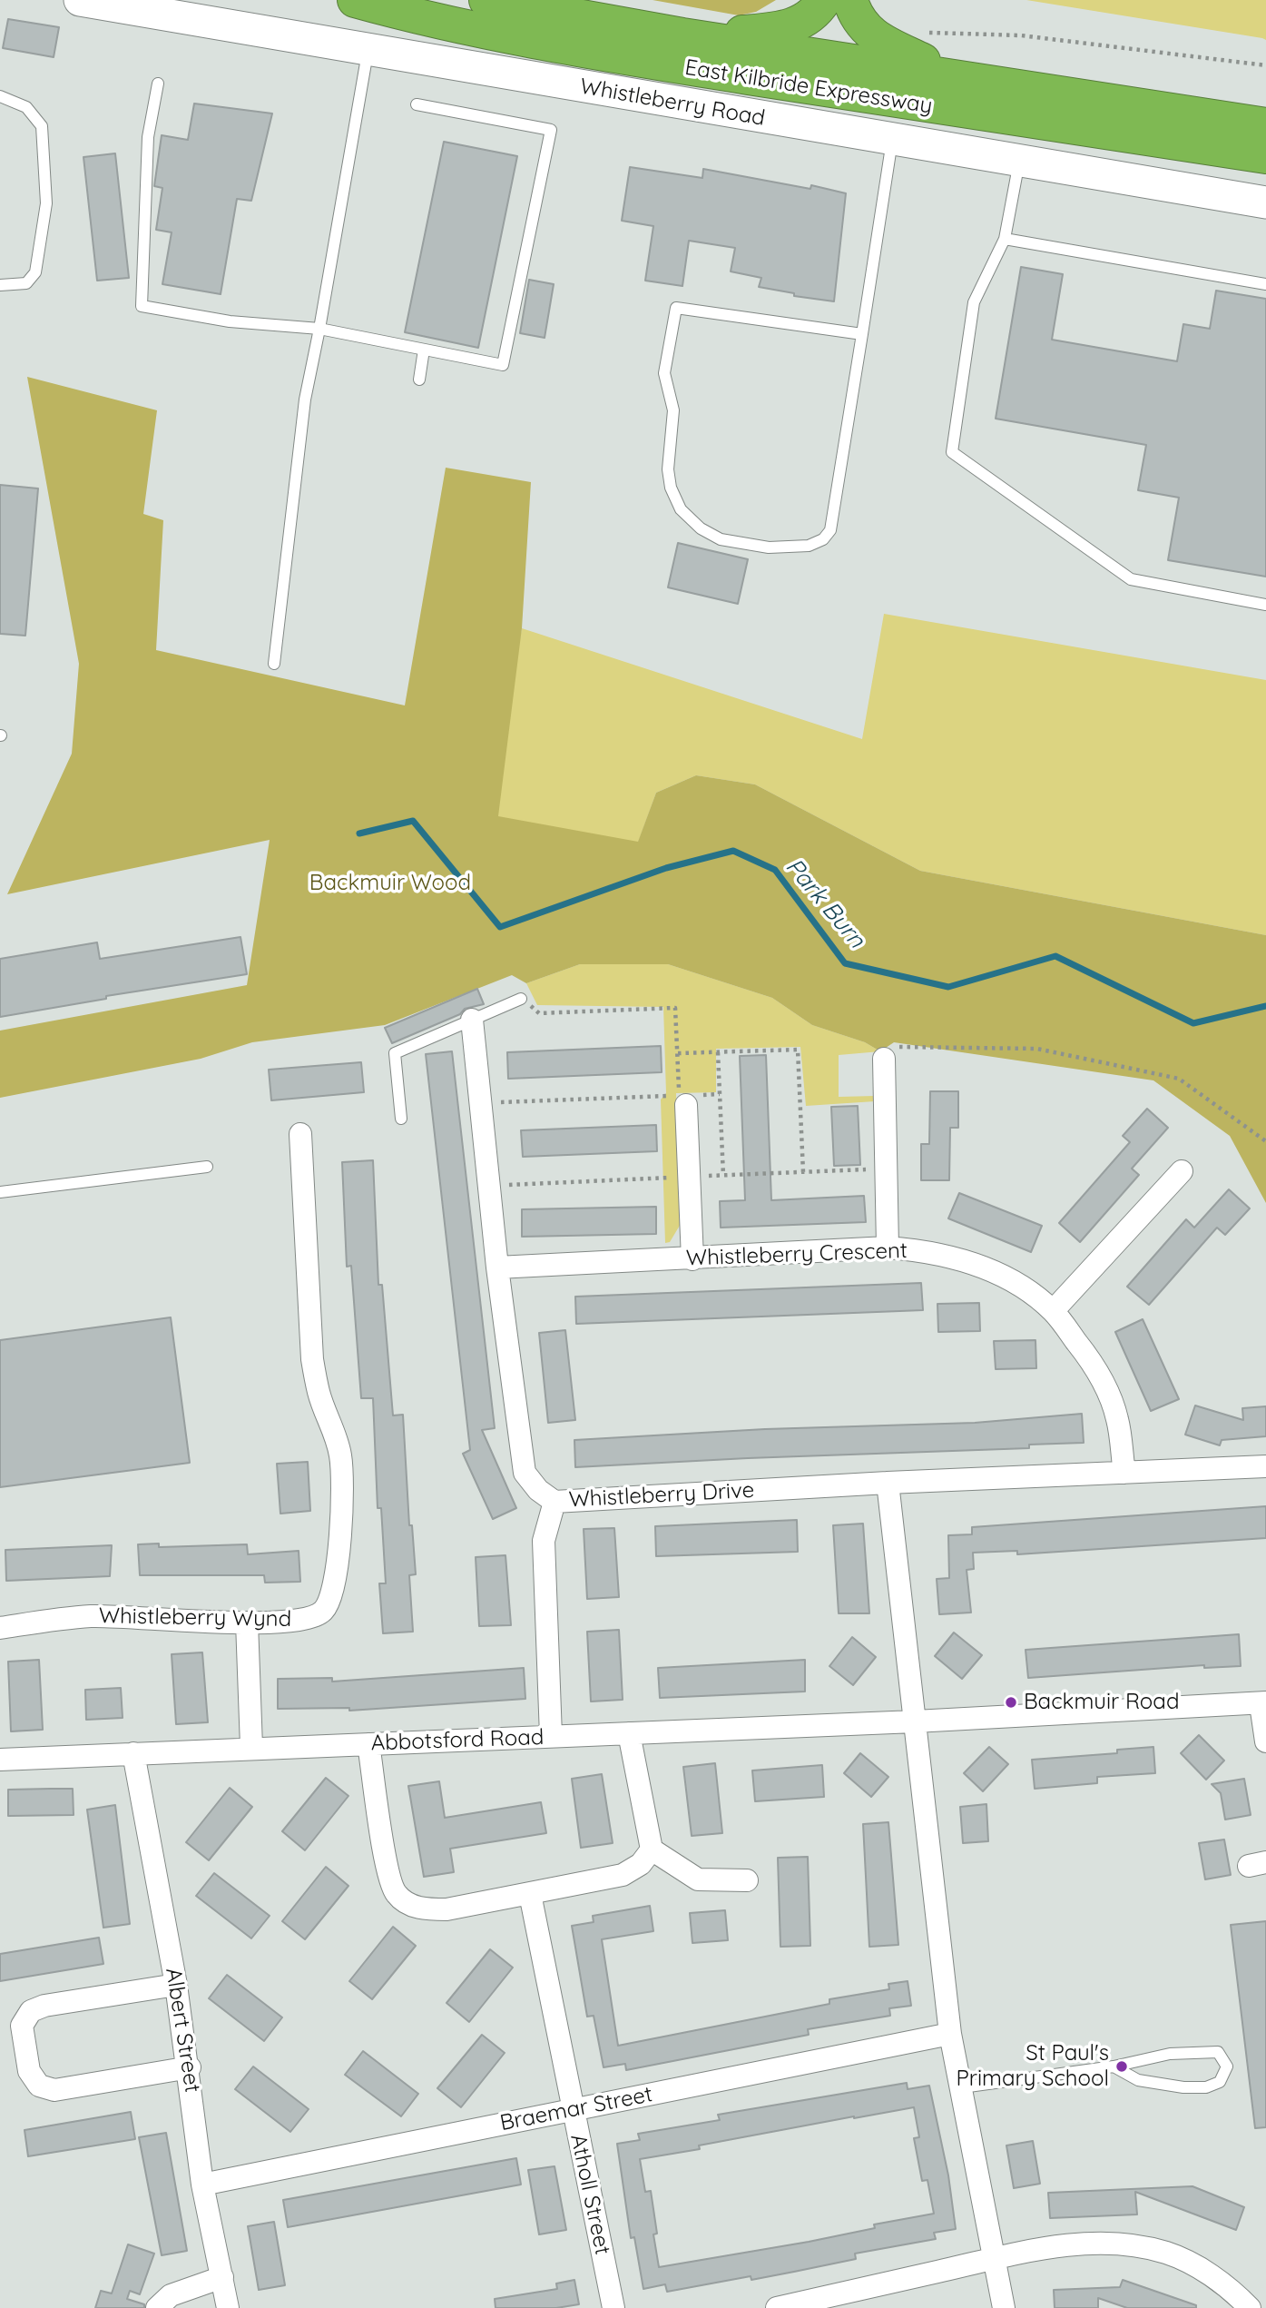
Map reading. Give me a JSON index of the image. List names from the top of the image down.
{
  "streets": {
    "highway": ["East Kilbride Expressway"],
    "main road": ["Whistleberry Road"],
    "street": [
      "Whistleberry Crescent",
      "Whistleberry Drive",
      "Whistleberry Wynd",
      "Abbotsford Road",
      "Albert Street",
      "Braemar Street",
      "Atholl Street"
    ]
  },
  "crossings": [
    ["Whistleberry Crescent", "Whistleberry Drive"],
    ["Abbotsford Road", "Albert Street"],
    ["Albert Street", "Braemar Street"],
    ["Braemar Street", "Atholl Street"]
  ],
  "water": ["Park Burn"],
  "parks": ["Backmuir Wood"],
  "places": ["Backmuir Road", "St Paul's Primary School"]
}
